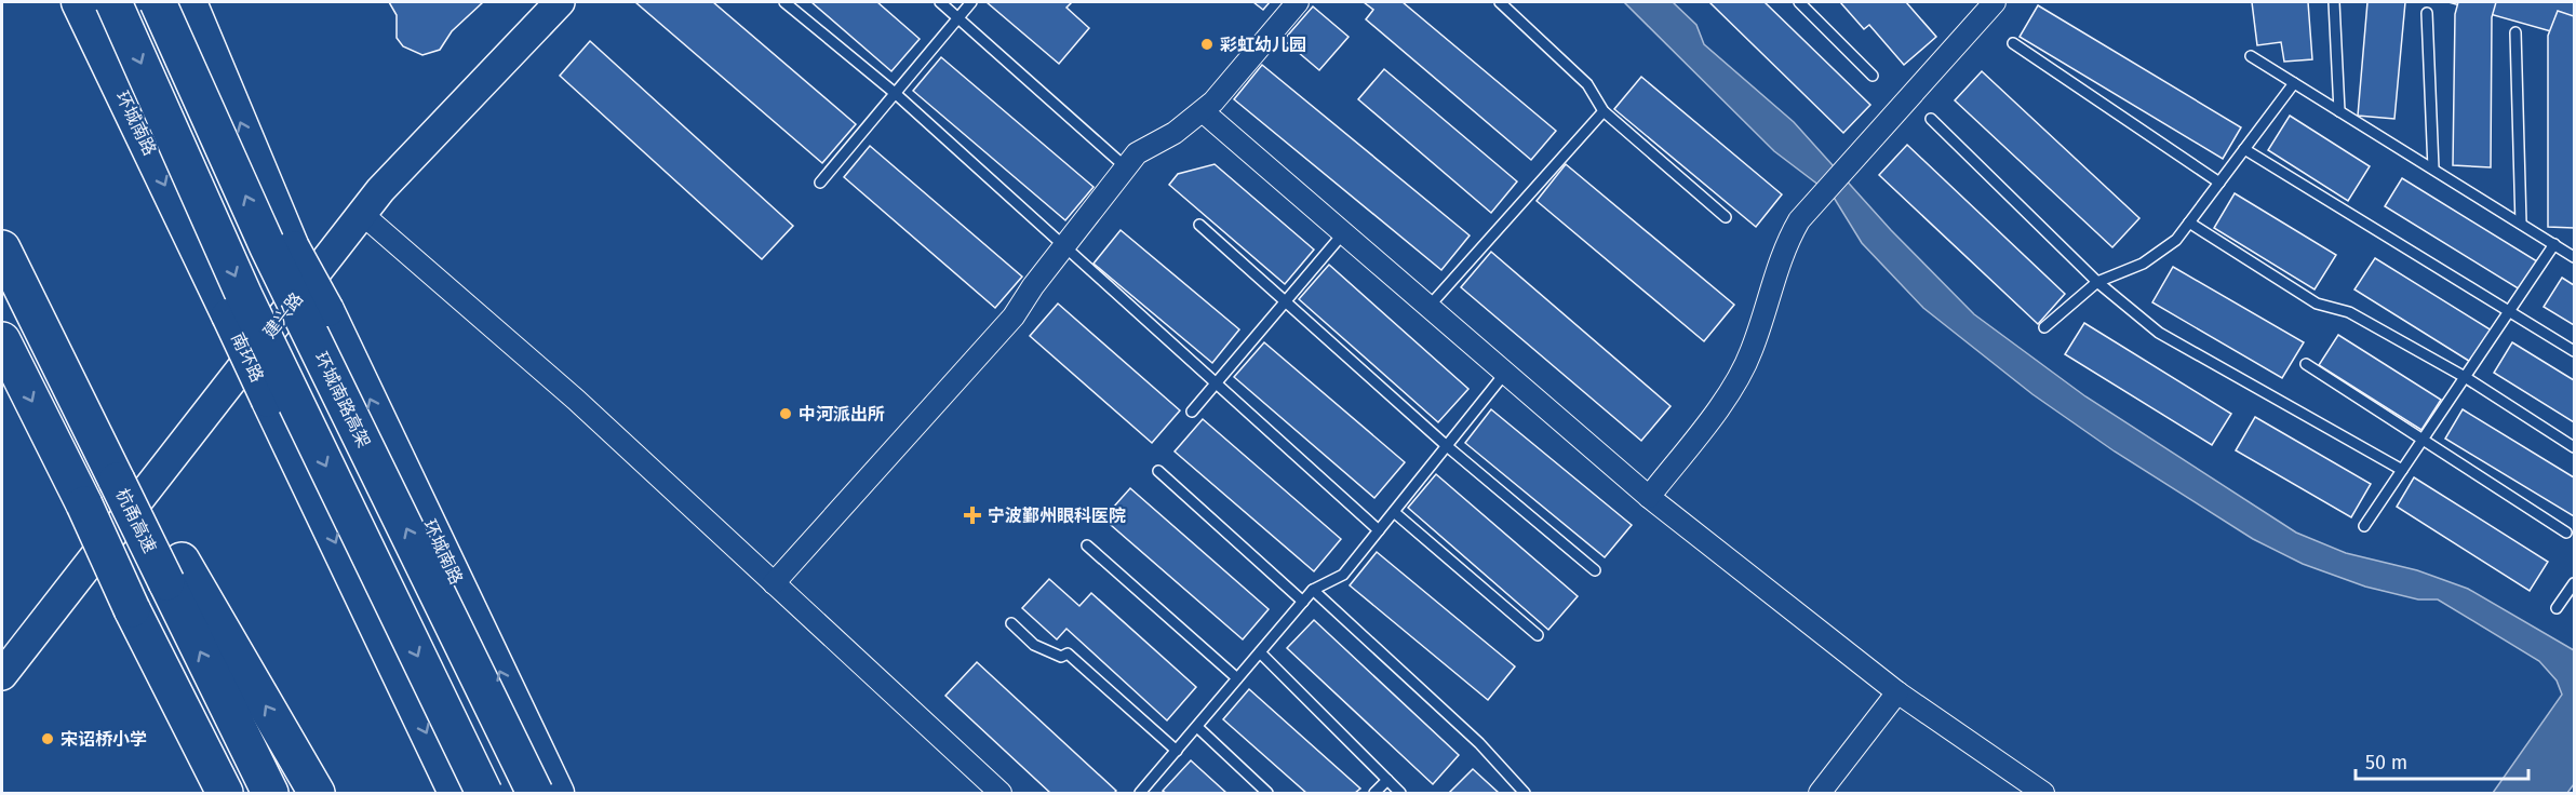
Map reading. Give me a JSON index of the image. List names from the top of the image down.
{
  "streets": {
    "highway": ["环城南路高架"],
    "main road": ["环城南路", "南环路"],
    "street": ["建兴路"]
  },
  "crossings": [
    ["环城南路", "南环路"]
  ],
  "one_way": ["南环路"],
  "places": {
    "other": ["彩虹幼儿园", "中河派出所", "宋诏桥小学"],
    "health": ["宁波鄞州眼科医院"]
  },
  "scale_bar": "50 m"
}
